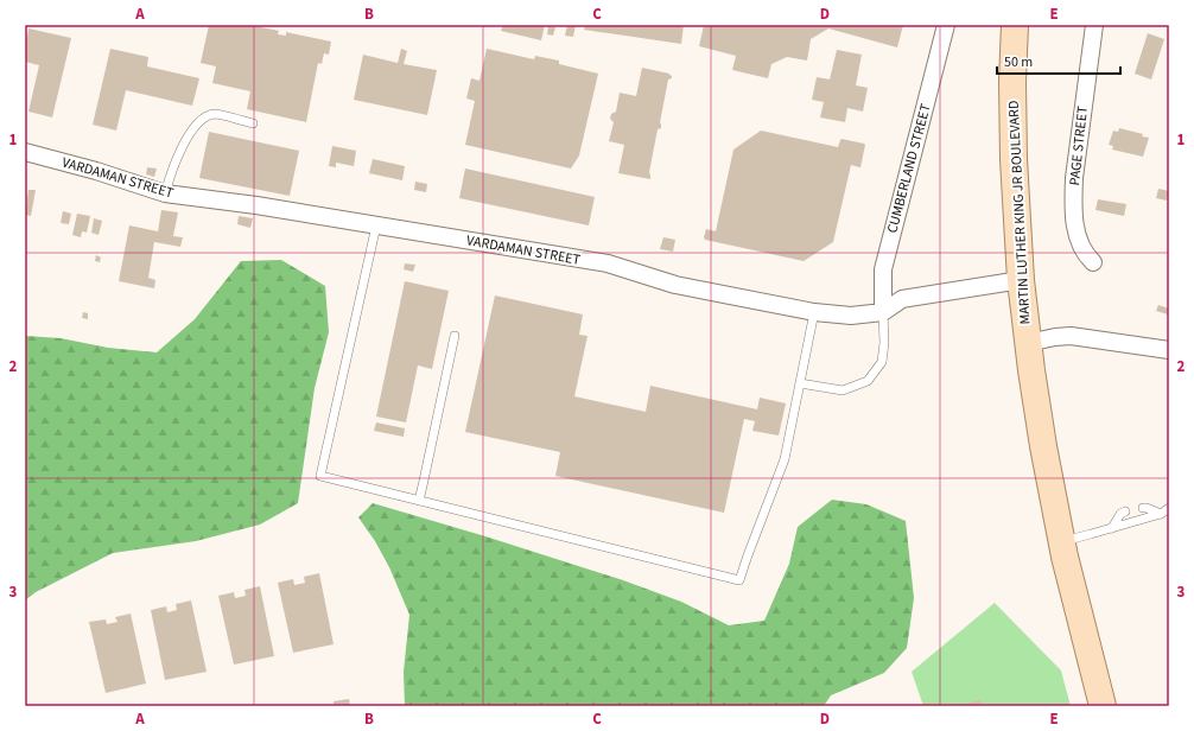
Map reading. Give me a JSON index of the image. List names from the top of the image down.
{
  "streets": {
    "main road": ["MARTIN LUTHER KING JR BOULEVARD"],
    "street": ["PAGE STREET", "CUMBERLAND STREET", "VARDAMAN STREET"]
  },
  "crossings": [
    ["CUMBERLAND STREET", "VARDAMAN STREET"],
    ["VARDAMAN STREET", "MARTIN LUTHER KING JR BOULEVARD"]
  ],
  "scale_bar": "50 m",
  "grid": {
    "columns": [
      "A",
      "B",
      "C",
      "D",
      "E"
    ],
    "rows": ["1", "2", "3"]
  }
}
